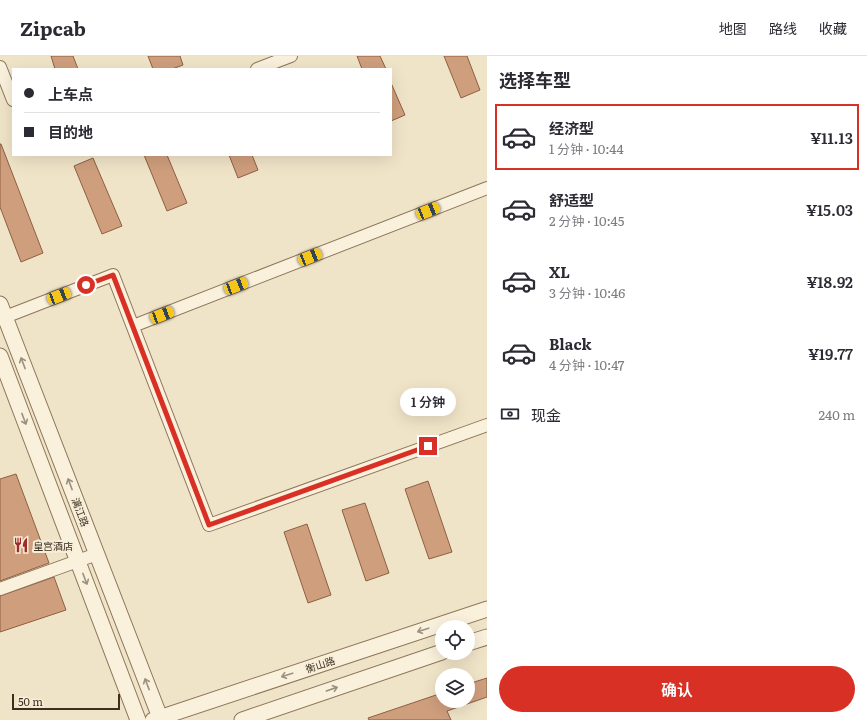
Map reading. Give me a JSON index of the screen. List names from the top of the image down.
{
  "streets": {
    "street": ["漓江路", "衡山路"]
  },
  "crossings": [
    ["漓江路", "衡山路"]
  ],
  "places": {
    "restaurant": ["皇宫酒店"]
  },
  "scale_bar": "50 m",
  "page": {
    "header": "Zipcab",
    "nav": ["地图", "路线", "收藏"],
    "heading": "选择车型",
    "banner": ["上车点", "目的地"],
    "list": [
      {
        "name": "经济型",
        "note": "1 分钟 · 10:44",
        "value": "¥11.13"
      },
      {
        "name": "舒适型",
        "note": "2 分钟 · 10:45",
        "value": "¥15.03"
      },
      {
        "name": "XL",
        "note": "3 分钟 · 10:46",
        "value": "¥18.92"
      },
      {
        "name": "Black",
        "note": "4 分钟 · 10:47",
        "value": "¥19.77"
      }
    ],
    "bubble": "1 分钟",
    "pay": ["现金", "240 m"],
    "buttons": "确认",
    "scale": "50 m"
  }
}
